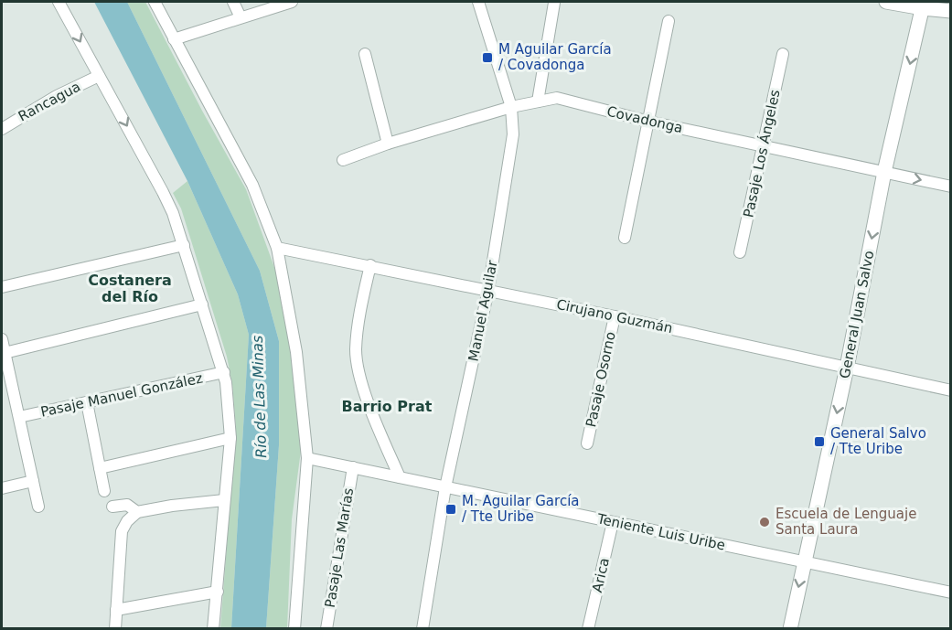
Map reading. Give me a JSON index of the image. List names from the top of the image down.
{
  "streets": {
    "street": [
      "Rancagua",
      "Covadonga",
      "Pasaje Los Ángeles",
      "Manuel Aguilar",
      "General Juan Salvo",
      "Cirujano Guzmán",
      "Pasaje Osorno",
      "Pasaje Manuel González",
      "Teniente Luis Uribe",
      "Pasaje Las Marías",
      "Arica"
    ]
  },
  "crossings": [
    ["Covadonga", "Pasaje Los Ángeles"],
    ["Covadonga", "Manuel Aguilar"],
    ["Covadonga", "General Juan Salvo"],
    ["Manuel Aguilar", "Cirujano Guzmán"],
    ["Manuel Aguilar", "Teniente Luis Uribe"],
    ["General Juan Salvo", "Cirujano Guzmán"],
    ["General Juan Salvo", "Teniente Luis Uribe"],
    ["Cirujano Guzmán", "Pasaje Osorno"],
    ["Teniente Luis Uribe", "Pasaje Las Marías"],
    ["Teniente Luis Uribe", "Arica"]
  ],
  "one_way": ["General Juan Salvo"],
  "districts": ["Costanera del Río", "Barrio Prat"],
  "water": ["Río de Las Minas"],
  "places": {
    "transit": ["M Aguilar García / Covadonga", "General Salvo / Tte Uribe", "M. Aguilar García / Tte Uribe"],
    "other": ["Escuela de Lenguaje Santa Laura"]
  }
}
